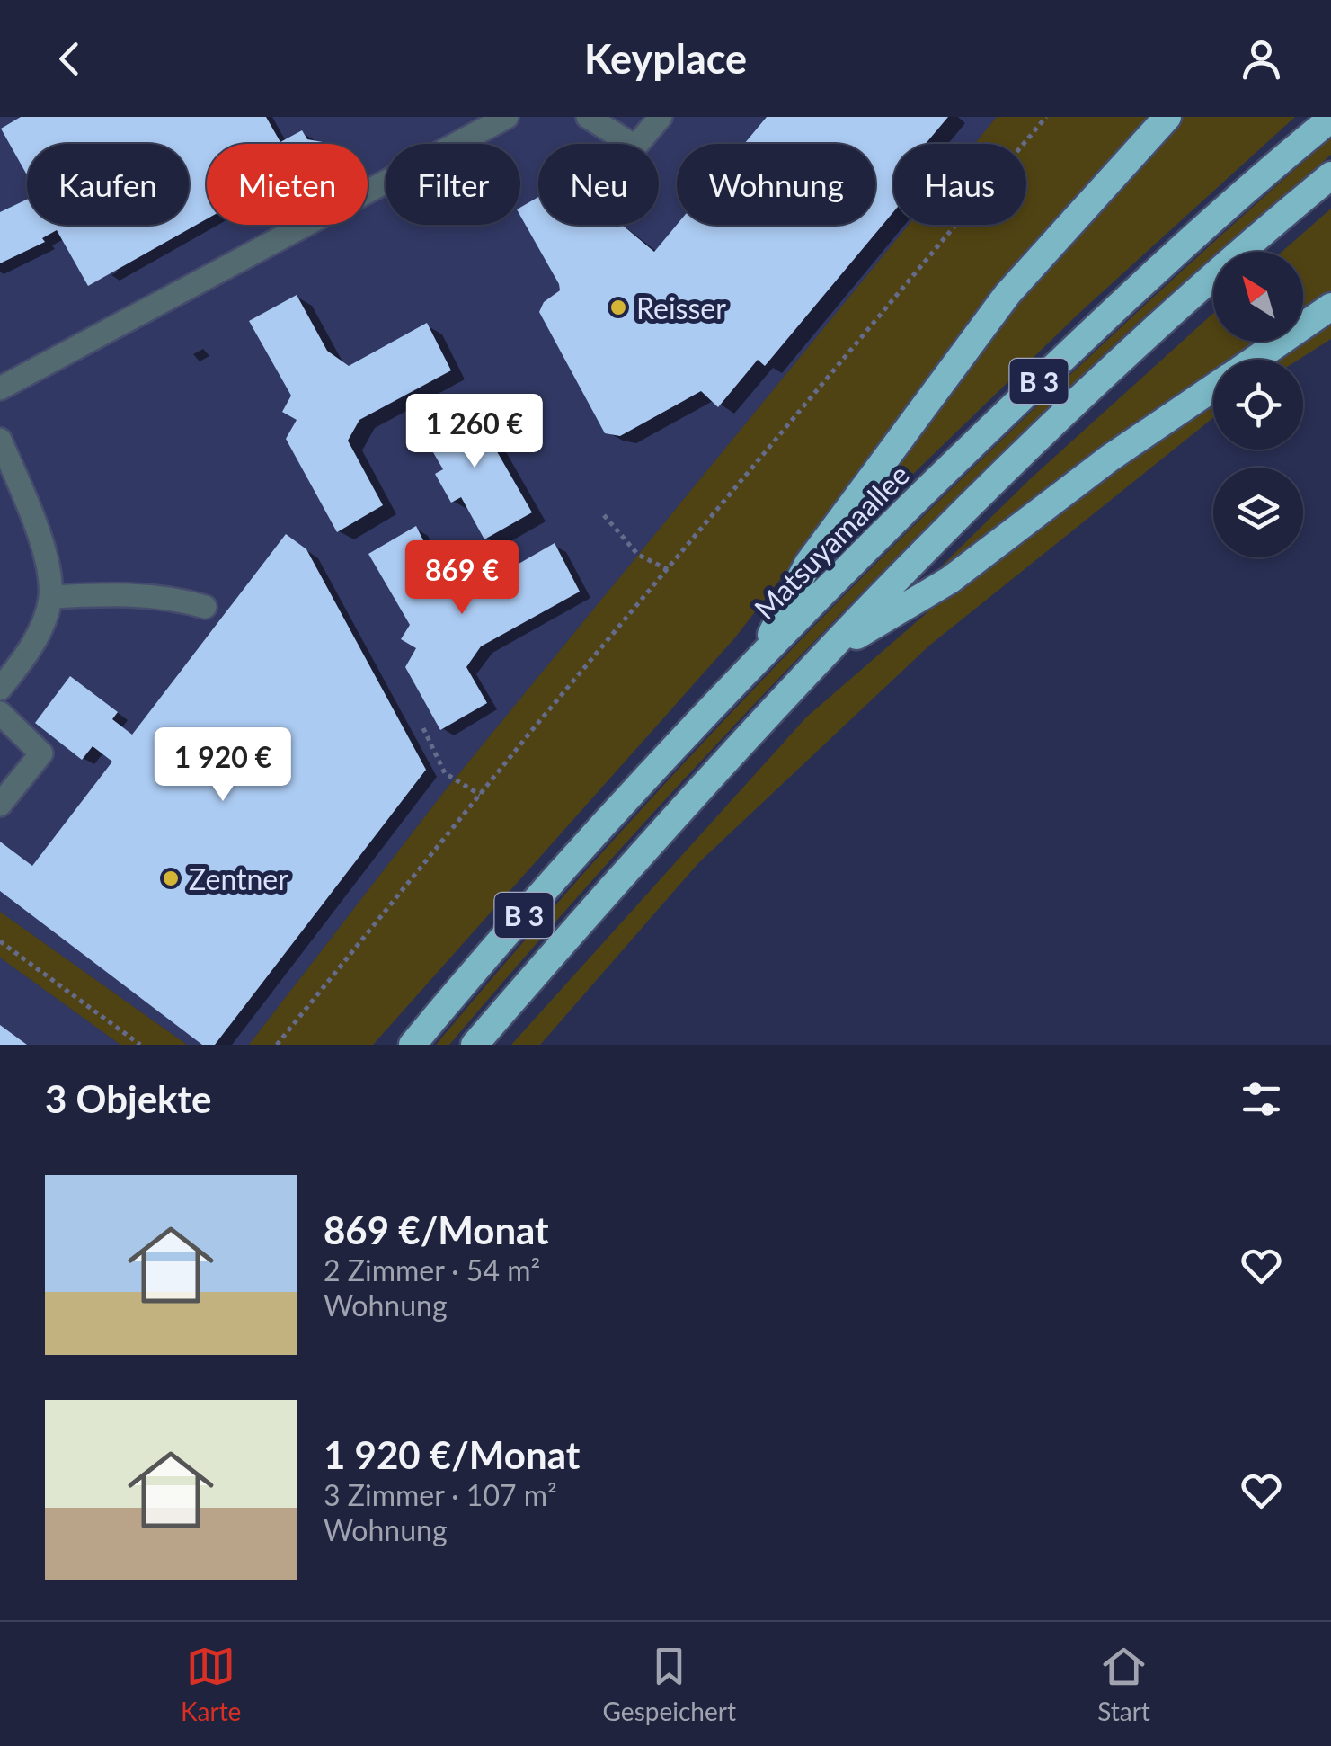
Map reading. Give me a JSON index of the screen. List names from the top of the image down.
{
  "streets": {
    "highway": ["B 3", "Matsuyamaallee"]
  },
  "places": ["Reisser", "Zentner"],
  "north": "top left",
  "page": {
    "header": "Keyplace",
    "chip": [
      "Kaufen",
      "Mieten",
      "Filter",
      "Neu",
      "Wohnung",
      "Haus"
    ],
    "price": ["1 260 €", "869 €", "1 920 €"],
    "heading": "3 Objekte",
    "list": [
      {
        "name": "869 €/Monat",
        "note": "2 Zimmer · 54 m² · Wohnung"
      },
      {
        "name": "1 920 €/Monat",
        "note": "3 Zimmer · 107 m² · Wohnung"
      }
    ],
    "tabs": ["Karte", "Gespeichert", "Start"]
  }
}
